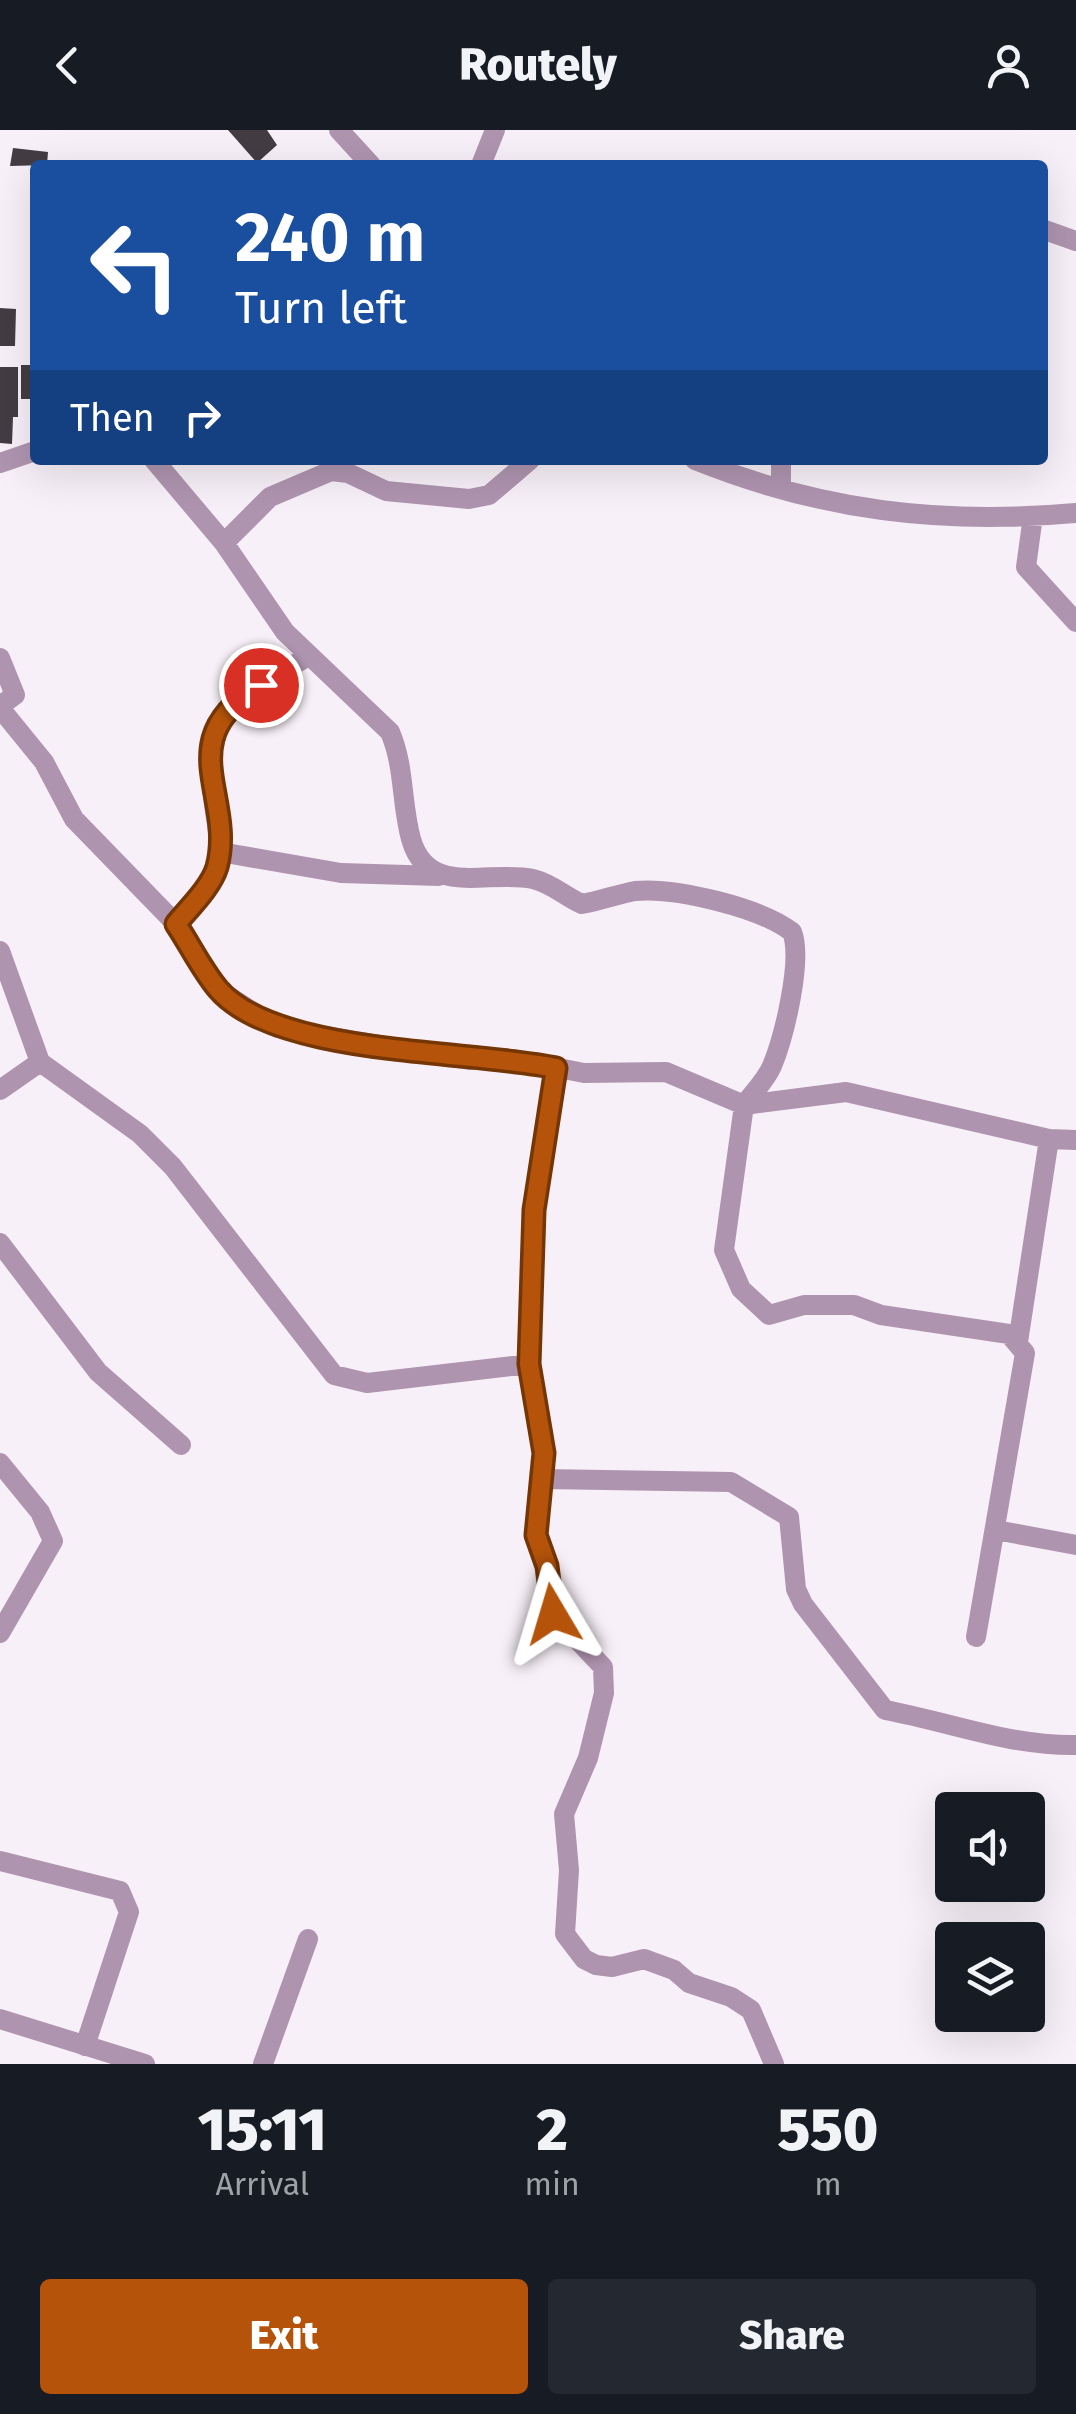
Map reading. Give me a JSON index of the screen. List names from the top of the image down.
{
  "page": {
    "header": "Routely",
    "turn": ["240 m", "Turn left"],
    "then": "Then",
    "eta": [
      "15:11",
      "Arrival",
      "2",
      "min",
      "550",
      "m"
    ],
    "buttons": ["Exit", "Share"]
  }
}
